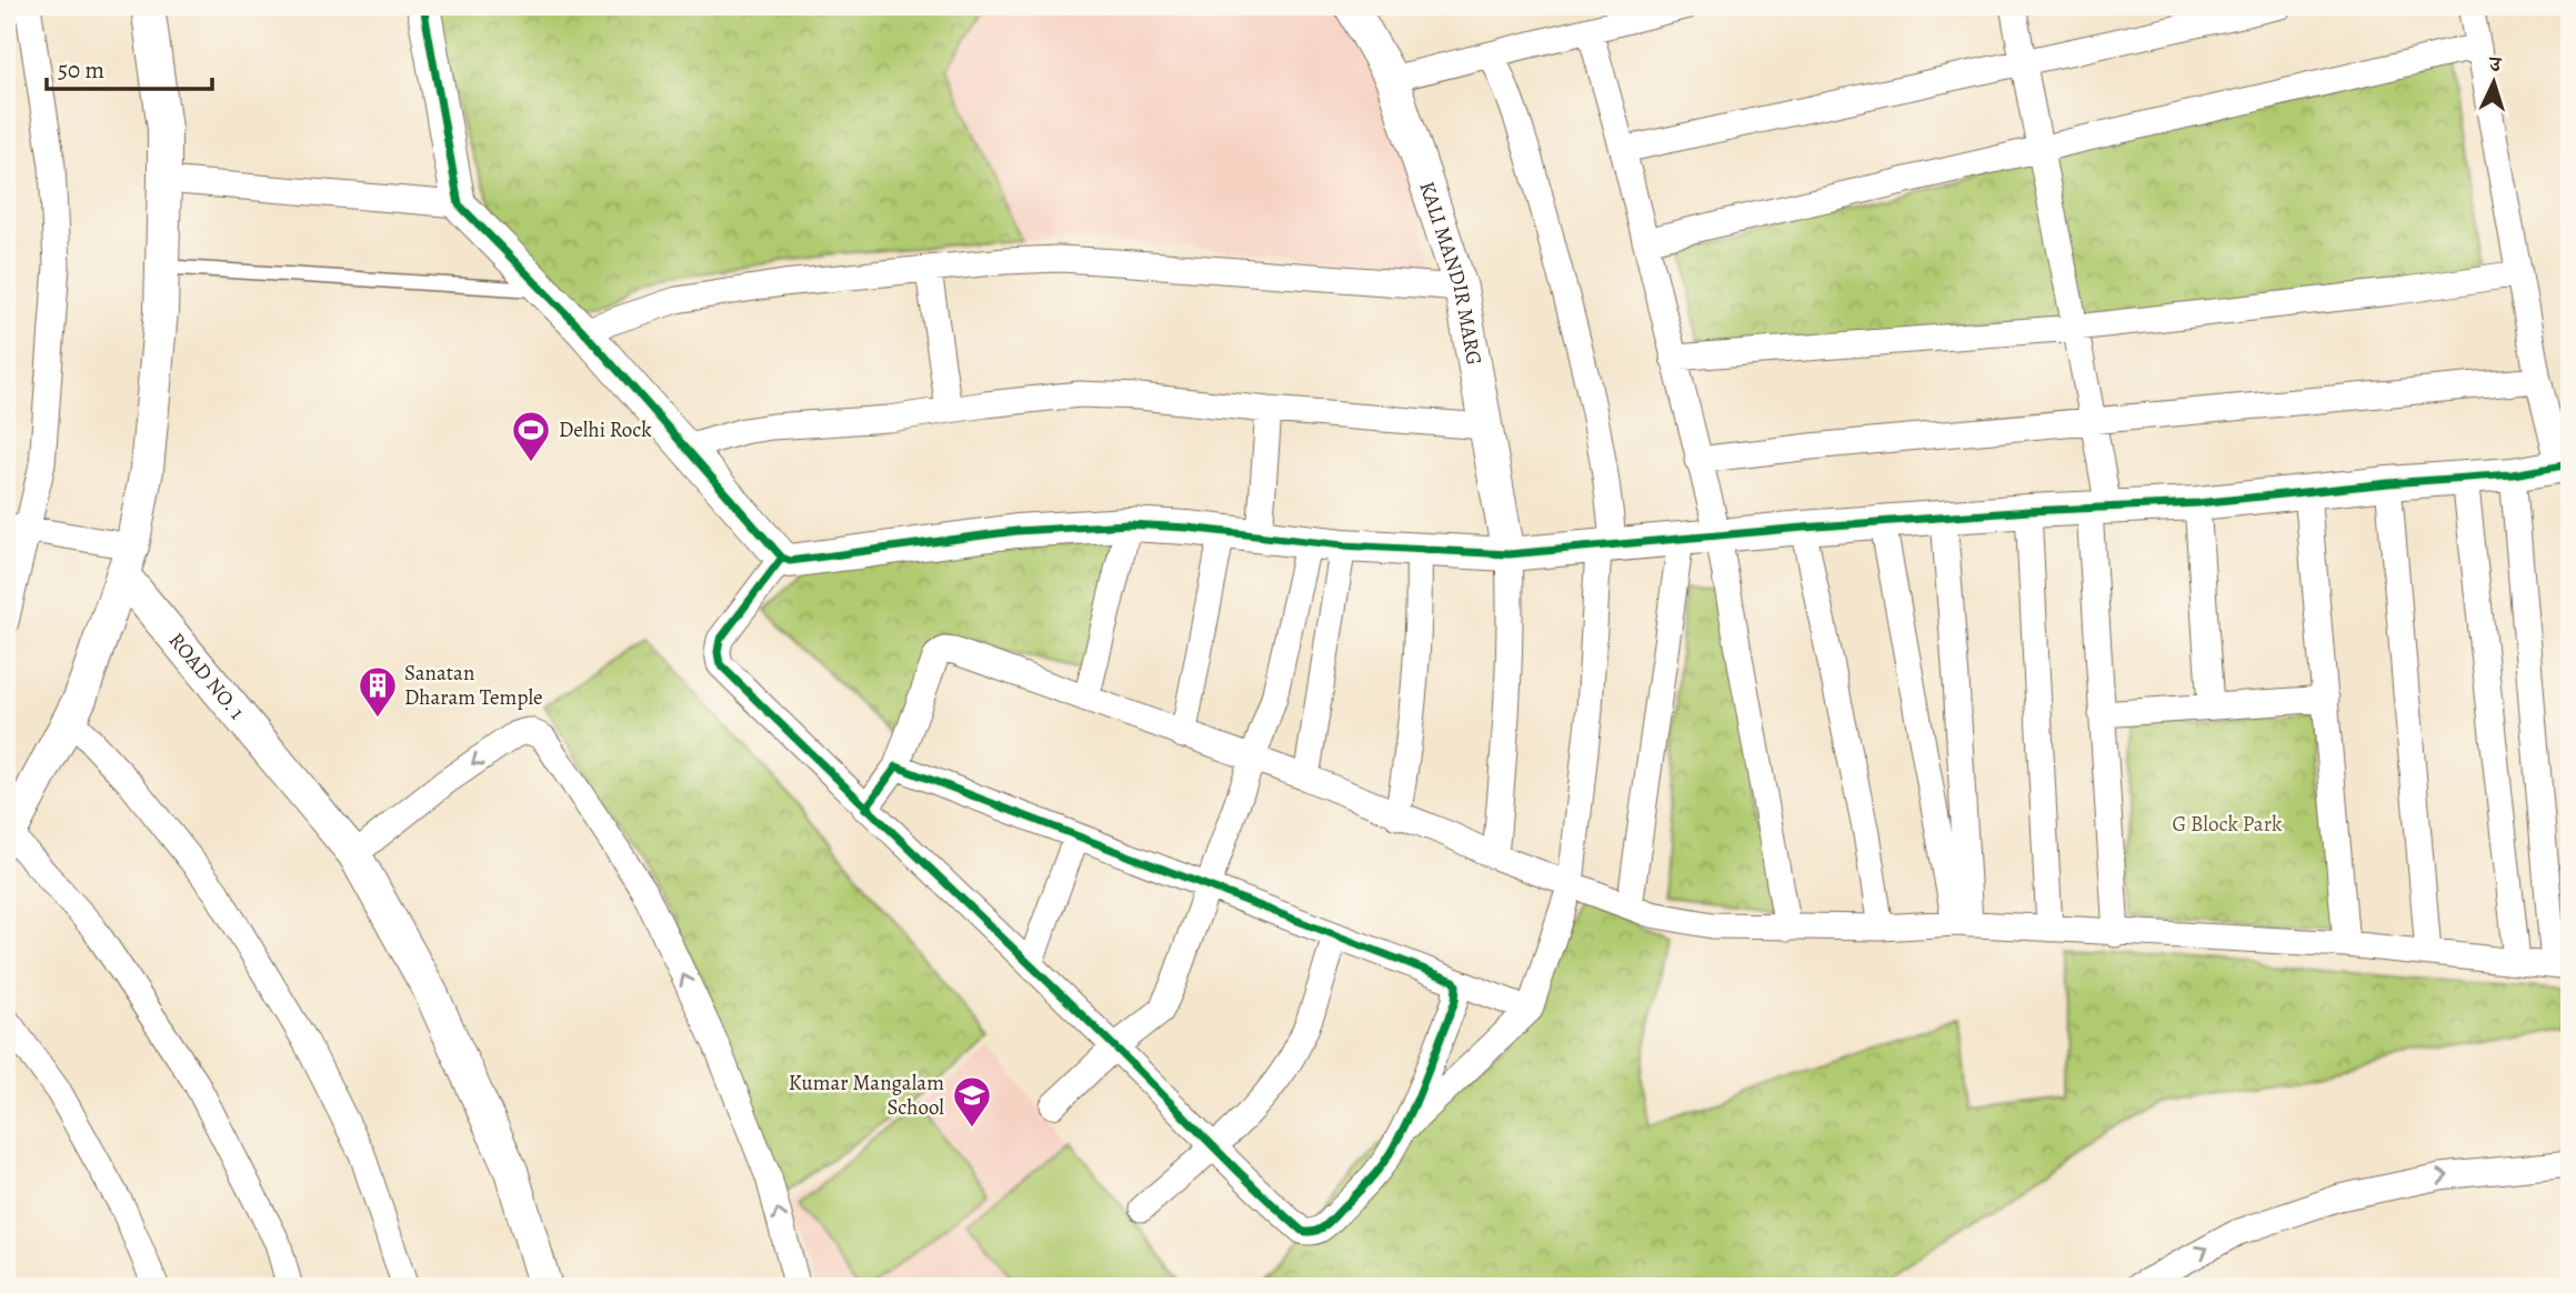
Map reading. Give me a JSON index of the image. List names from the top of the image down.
{
  "streets": {
    "street": ["KALI MANDIR MARG", "ROAD NO. 1"]
  },
  "parks": ["G Block Park"],
  "places": {
    "sports": ["Delhi Rock"],
    "building": ["Sanatan Dharam Temple"],
    "school or university": ["Kumar Mangalam School"]
  },
  "scale_bar": "50 m",
  "north": "top"
}
